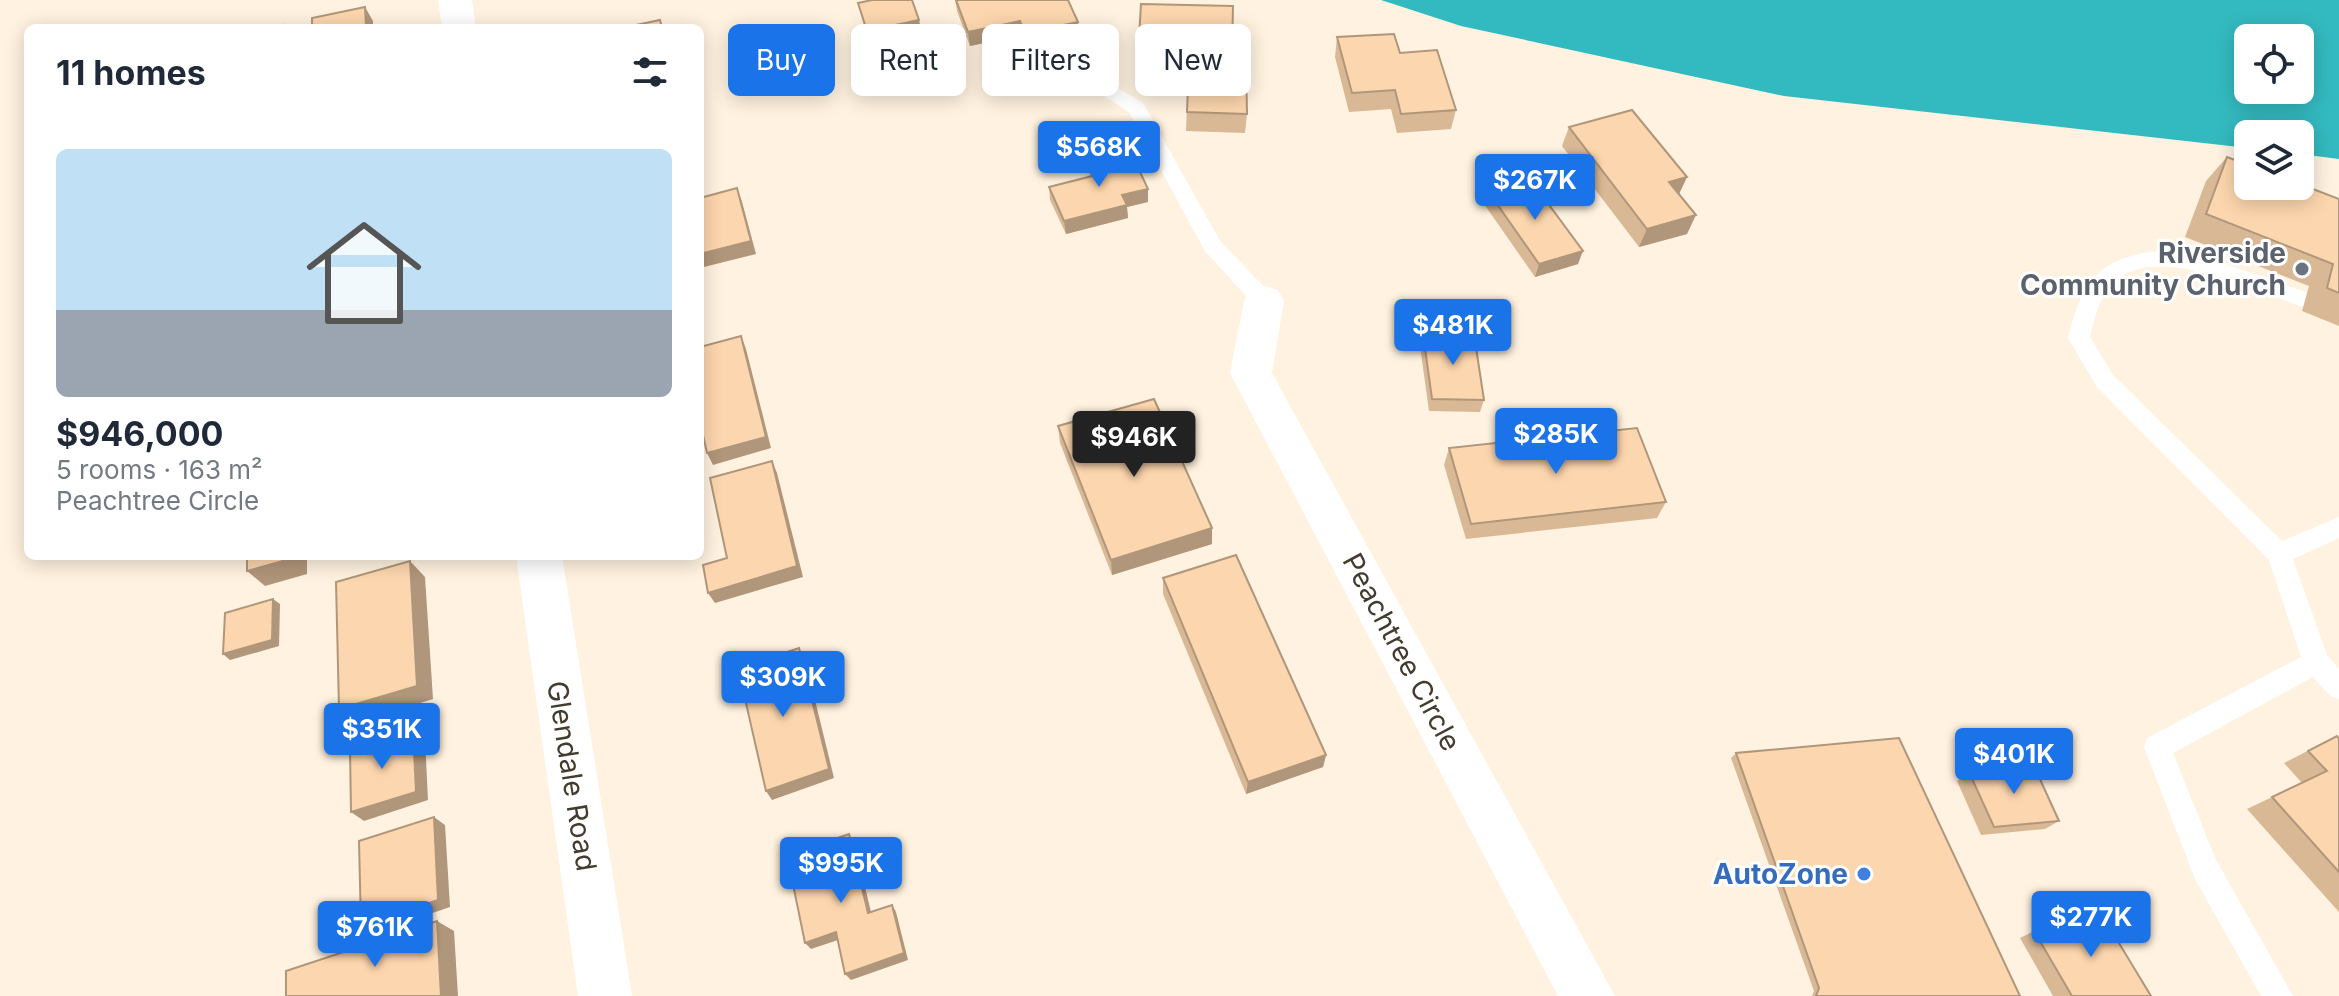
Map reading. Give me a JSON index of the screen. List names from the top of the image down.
{
  "streets": {
    "street": ["Peachtree Circle", "Glendale Road"]
  },
  "places": ["Riverside Community Church", "AutoZone"],
  "page": {
    "chip": [
      "Buy",
      "Rent",
      "Filters",
      "New"
    ],
    "heading": "11 homes",
    "list": [
      {
        "name": "$946,000",
        "note": "5 rooms · 163 m² · Peachtree Circle"
      }
    ],
    "price": [
      "$568K",
      "$267K",
      "$481K",
      "$285K",
      "$946K",
      "$309K",
      "$351K",
      "$401K",
      "$995K",
      "$277K",
      "$761K"
    ]
  }
}
